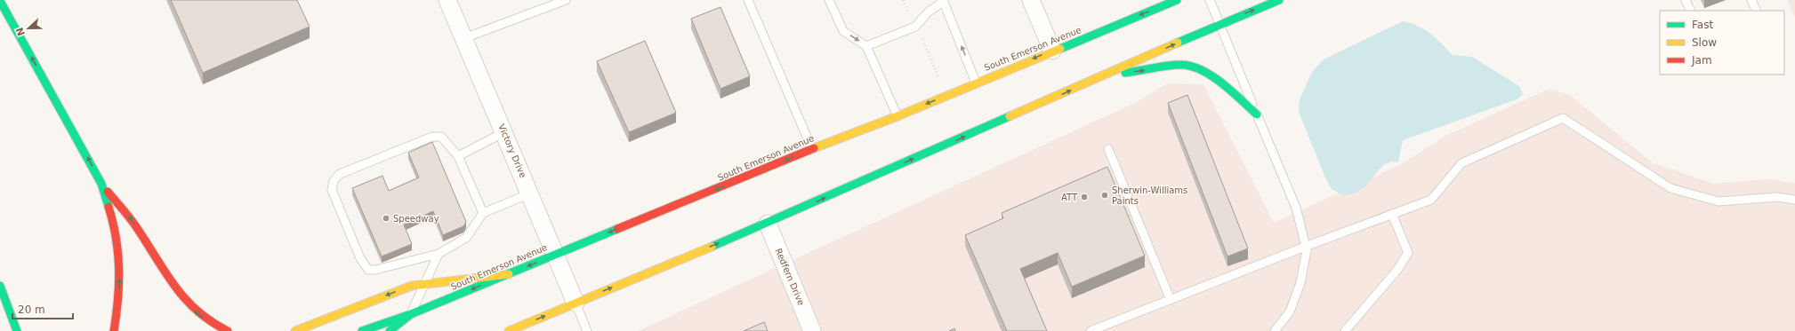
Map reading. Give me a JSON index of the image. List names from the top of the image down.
{
  "streets": {
    "main road": ["South Emerson Avenue"],
    "street": ["Victory Drive", "Redfern Drive"]
  },
  "crossings": [
    ["South Emerson Avenue", "Victory Drive"]
  ],
  "places": ["Sherwin-Williams Paints", "ATT", "Speedway"],
  "legend": ["Fast", "Slow", "Jam"],
  "scale_bar": "20 m",
  "north": "left"
}
